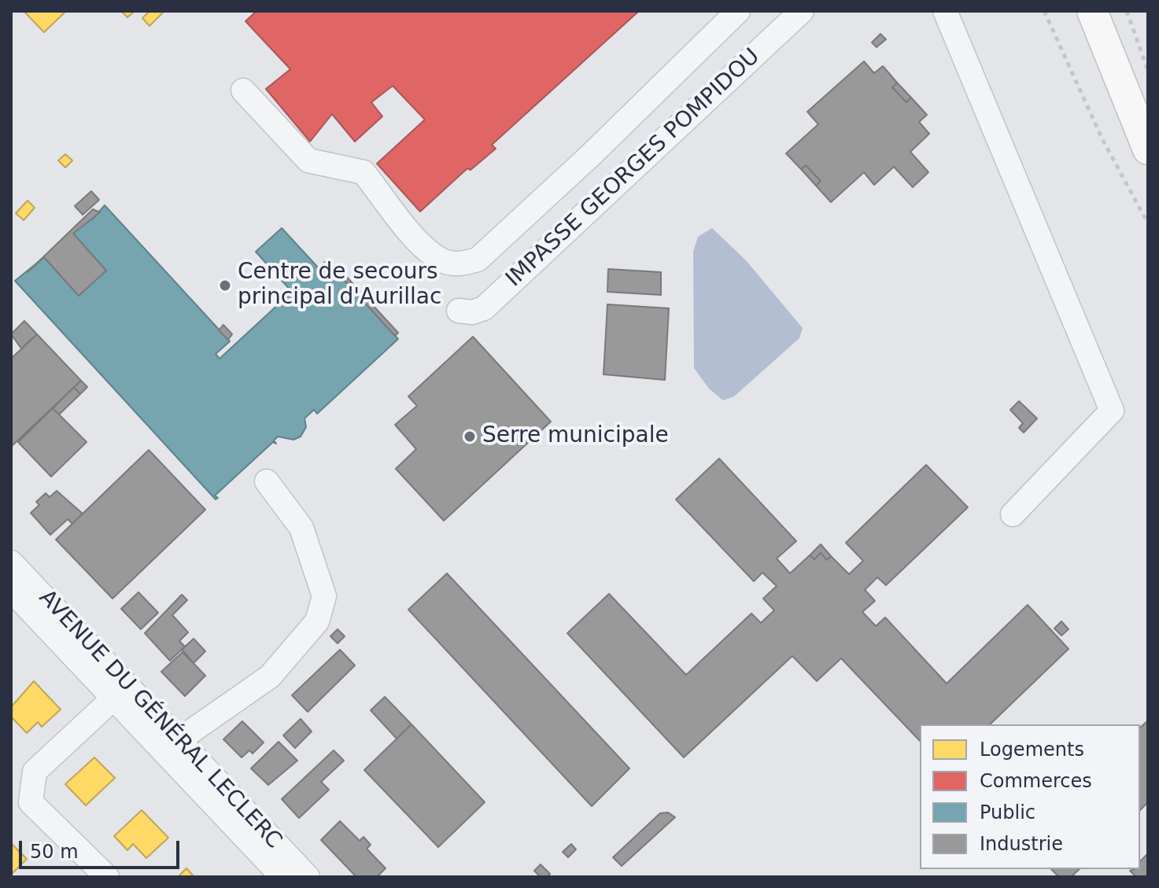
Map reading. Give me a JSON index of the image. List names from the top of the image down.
{
  "streets": {
    "street": ["IMPASSE GEORGES POMPIDOU", "AVENUE DU GÉNÉRAL LECLERC"]
  },
  "places": ["Centre de secours principal d'Aurillac", "Serre municipale"],
  "legend": [
    "Logements",
    "Commerces",
    "Public",
    "Industrie"
  ],
  "scale_bar": "50 m"
}
